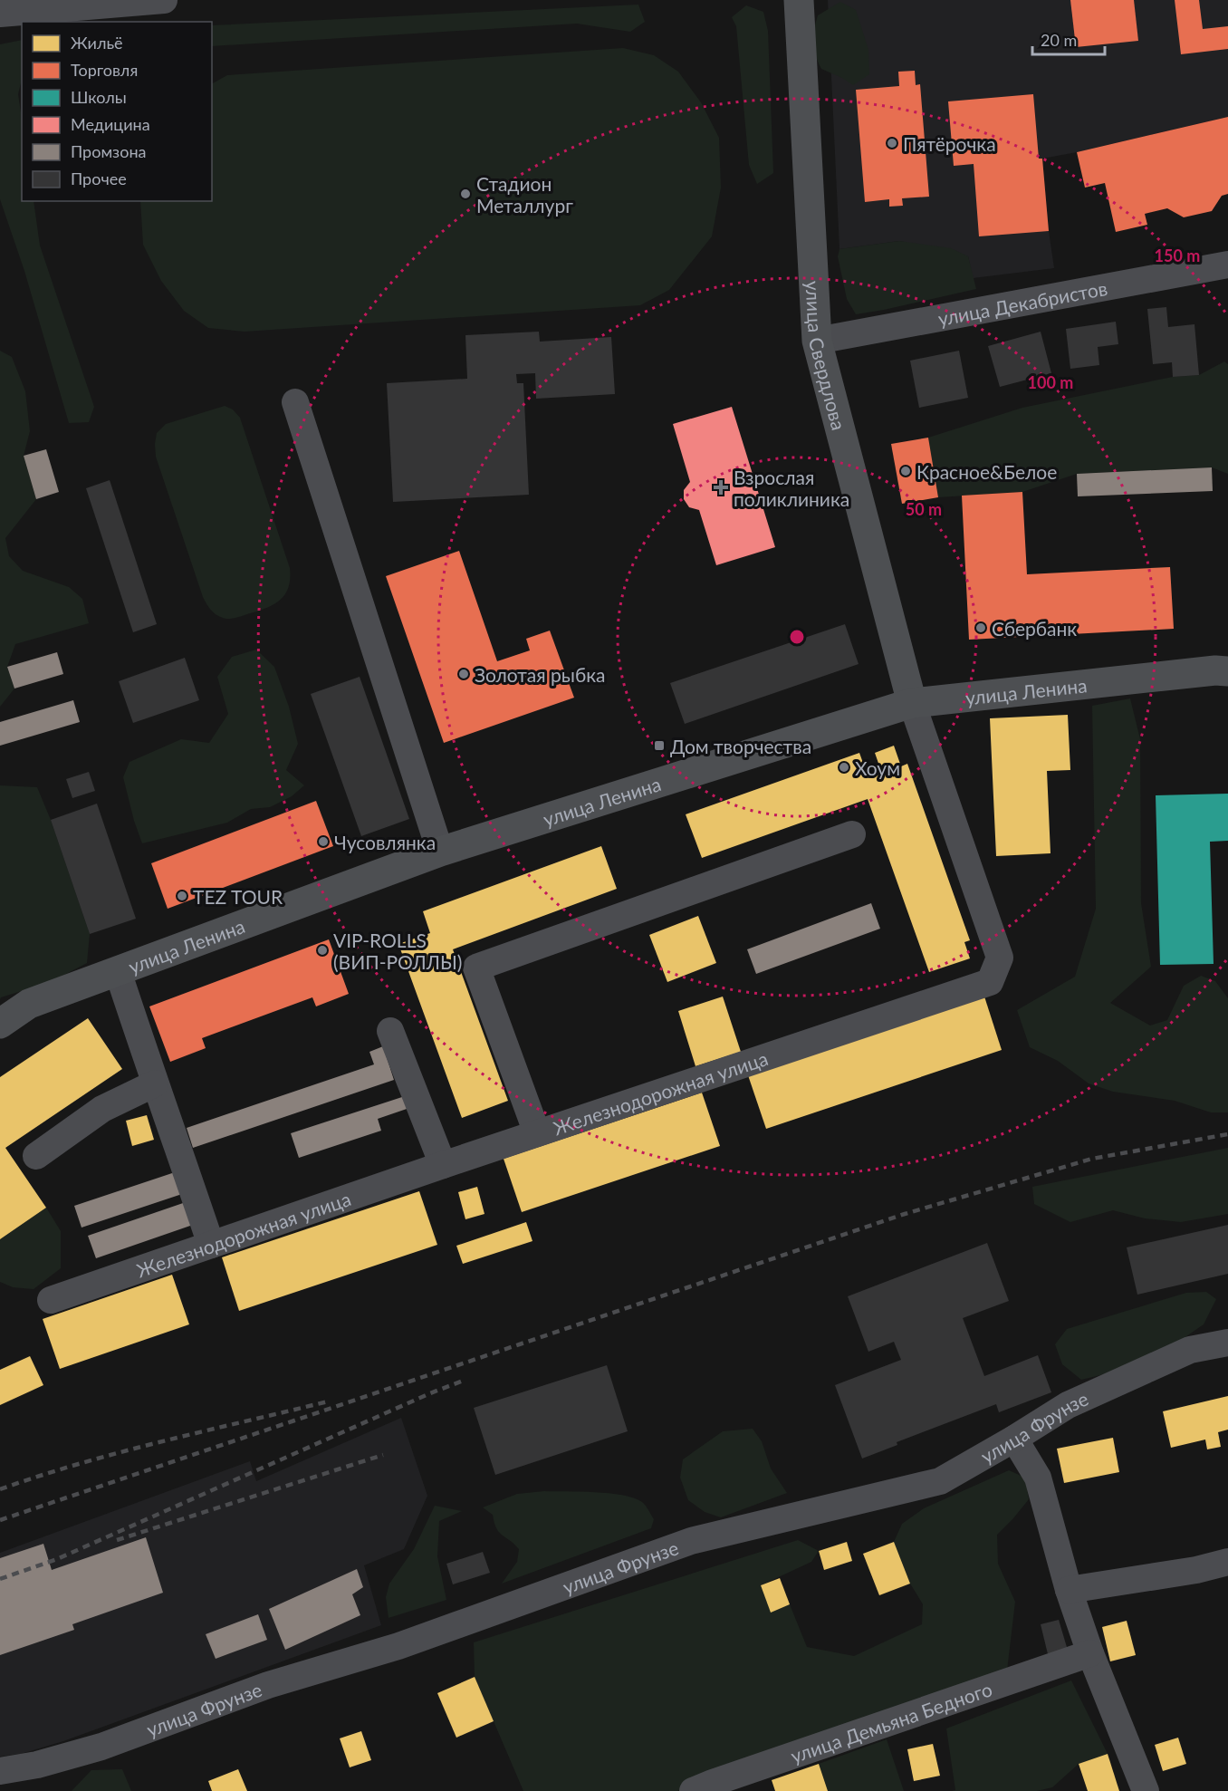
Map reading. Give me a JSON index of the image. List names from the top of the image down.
{
  "streets": {
    "main road": ["улица Свердлова", "улица Ленина"],
    "street": [
      "улица Декабристов",
      "Железнодорожная улица",
      "улица Фрунзе",
      "улица Демьяна Бедного"
    ]
  },
  "crossings": [
    ["улица Декабристов", "улица Свердлова"],
    ["улица Свердлова", "улица Ленина"],
    ["улица Свердлова", "Железнодорожная улица"],
    ["улица Ленина", "Железнодорожная улица"]
  ],
  "places": {
    "other": [
      "Пятёрочка",
      "Стадион Металлург",
      "Красное&Белое",
      "Сбербанк",
      "Золотая рыбка",
      "Хоум",
      "Чусовлянка",
      "TEZ TOUR",
      "VIP-ROLLS (ВИП-РОЛЛЫ)"
    ],
    "health": ["Взрослая поликлиника"],
    "transit": ["Дом творчества"]
  },
  "legend": [
    "Жильё",
    "Торговля",
    "Школы",
    "Медицина",
    "Промзона",
    "Прочее"
  ],
  "scale_bar": "20 m",
  "rings": ["150 m", "100 m", "50 m"]
}
